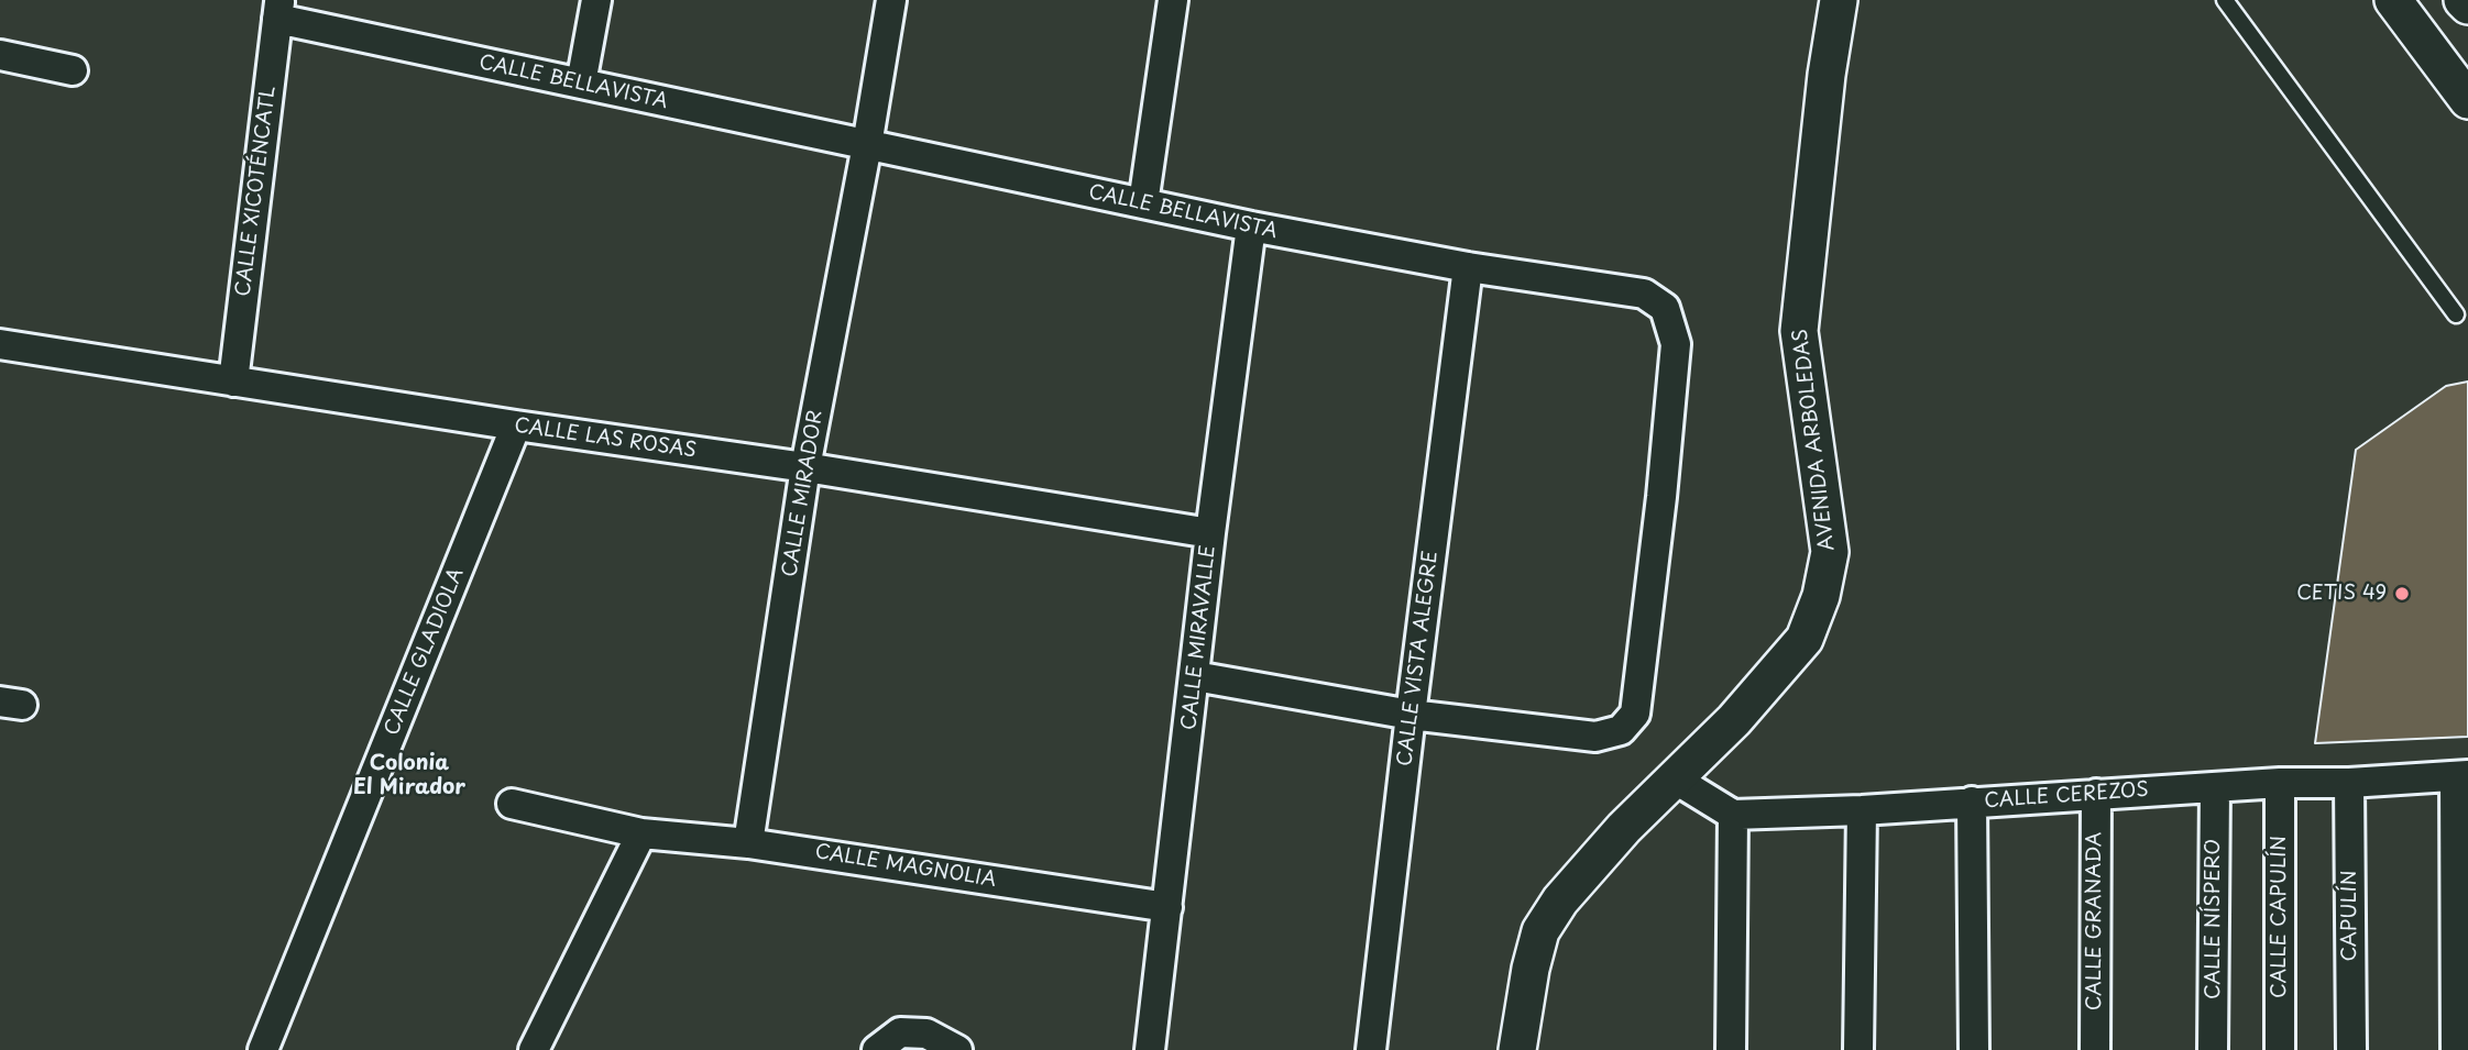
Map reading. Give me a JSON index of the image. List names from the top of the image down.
{
  "streets": {
    "street": [
      "CALLE BELLAVISTA",
      "CALLE XICOTÉNCATL",
      "CALLE LAS ROSAS",
      "AVENIDA ARBOLEDAS",
      "CALLE MIRADOR",
      "CALLE MIRAVALLE",
      "CALLE GLADIOLA",
      "CALLE VISTA ALEGRE",
      "CALLE CEREZOS",
      "CALLE MAGNOLIA",
      "CAPULÍN",
      "CALLE CAPULÍN",
      "CALLE NÍSPERO",
      "CALLE GRANADA"
    ]
  },
  "crossings": [
    ["CALLE BELLAVISTA", "CALLE XICOTÉNCATL"],
    ["CALLE BELLAVISTA", "CALLE MIRADOR"],
    ["CALLE BELLAVISTA", "CALLE MIRAVALLE"],
    ["CALLE BELLAVISTA", "CALLE VISTA ALEGRE"],
    ["CALLE XICOTÉNCATL", "CALLE LAS ROSAS"],
    ["CALLE LAS ROSAS", "CALLE MIRADOR"],
    ["CALLE LAS ROSAS", "CALLE MIRAVALLE"],
    ["CALLE LAS ROSAS", "CALLE GLADIOLA"],
    ["CALLE MIRADOR", "CALLE MAGNOLIA"],
    ["CALLE MIRAVALLE", "CALLE MAGNOLIA"],
    ["CALLE CEREZOS", "CAPULÍN"],
    ["CALLE CEREZOS", "CALLE CAPULÍN"],
    ["CALLE CEREZOS", "CALLE NÍSPERO"],
    ["CALLE CEREZOS", "CALLE GRANADA"]
  ],
  "districts": ["Colonia El Mirador"],
  "places": ["CETIS 49"]
}
